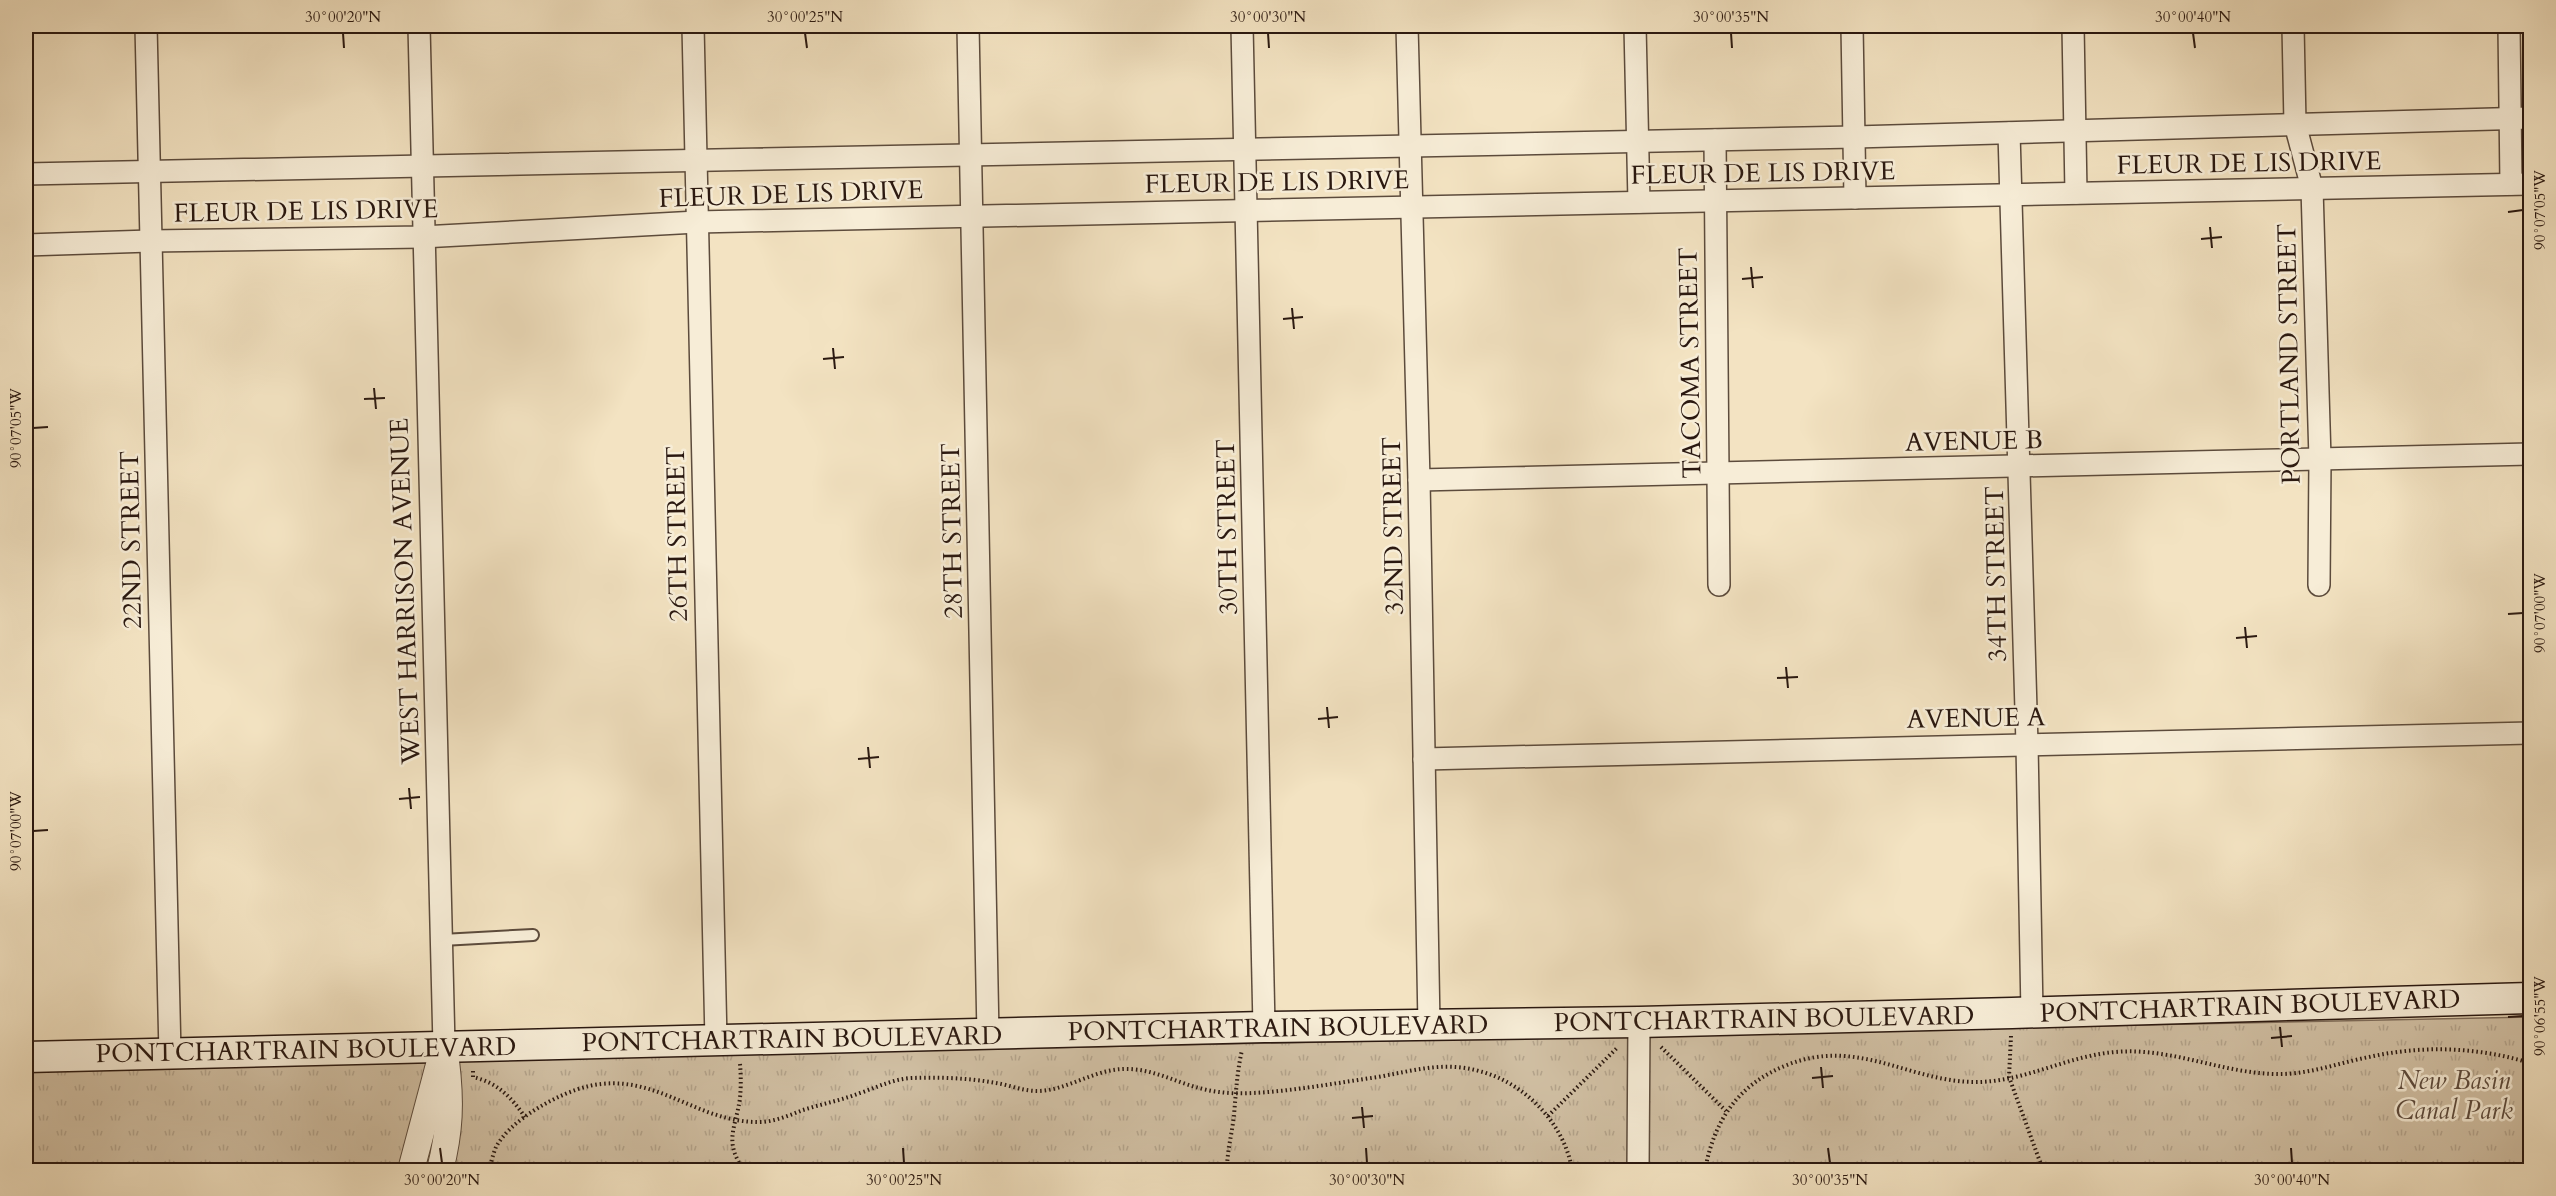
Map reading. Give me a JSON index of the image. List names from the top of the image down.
{
  "streets": {
    "main road": ["PONTCHARTRAIN BOULEVARD"],
    "street": [
      "FLEUR DE LIS DRIVE",
      "PORTLAND STREET",
      "TACOMA STREET",
      "AVENUE B",
      "32ND STREET",
      "30TH STREET",
      "28TH STREET",
      "26TH STREET",
      "22ND STREET",
      "34TH STREET",
      "WEST HARRISON AVENUE",
      "AVENUE A"
    ]
  },
  "crossings": [
    ["FLEUR DE LIS DRIVE", "PORTLAND STREET"],
    ["FLEUR DE LIS DRIVE", "TACOMA STREET"],
    ["FLEUR DE LIS DRIVE", "32ND STREET"],
    ["FLEUR DE LIS DRIVE", "30TH STREET"],
    ["FLEUR DE LIS DRIVE", "28TH STREET"],
    ["FLEUR DE LIS DRIVE", "26TH STREET"],
    ["FLEUR DE LIS DRIVE", "22ND STREET"],
    ["FLEUR DE LIS DRIVE", "34TH STREET"],
    ["FLEUR DE LIS DRIVE", "WEST HARRISON AVENUE"],
    ["PORTLAND STREET", "AVENUE B"],
    ["TACOMA STREET", "AVENUE B"],
    ["AVENUE B", "32ND STREET"],
    ["AVENUE B", "34TH STREET"],
    ["32ND STREET", "AVENUE A"],
    ["32ND STREET", "PONTCHARTRAIN BOULEVARD"],
    ["30TH STREET", "PONTCHARTRAIN BOULEVARD"],
    ["28TH STREET", "PONTCHARTRAIN BOULEVARD"],
    ["26TH STREET", "PONTCHARTRAIN BOULEVARD"],
    ["22ND STREET", "PONTCHARTRAIN BOULEVARD"],
    ["34TH STREET", "AVENUE A"],
    ["34TH STREET", "PONTCHARTRAIN BOULEVARD"],
    ["WEST HARRISON AVENUE", "PONTCHARTRAIN BOULEVARD"]
  ],
  "parks": ["New Basin Canal Park"],
  "coordinates": [
    "30°00'20\"N",
    "30°00'25\"N",
    "30°00'30\"N",
    "30°00'35\"N",
    "30°00'40\"N",
    "90°07'05\"W",
    "90°07'00\"W",
    "90°06'55\"W"
  ]
}
